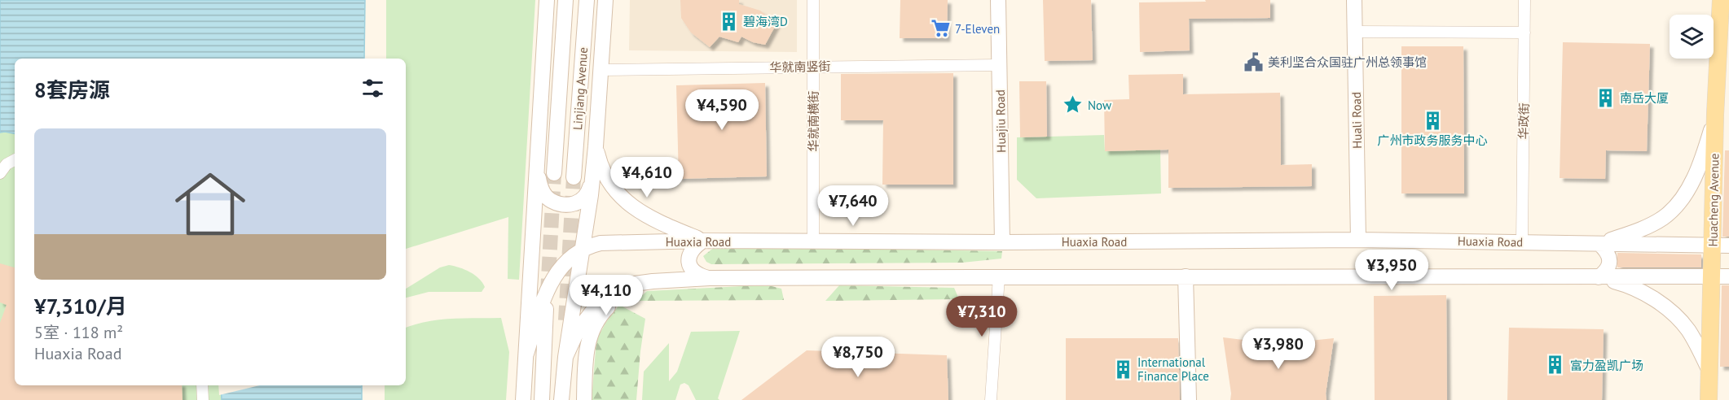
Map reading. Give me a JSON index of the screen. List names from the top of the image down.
{
  "streets": {
    "main road": [
      "Linjiang Avenue",
      "Huali Road",
      "Huajiu Road",
      "Huacheng Avenue",
      "Huaxia Road"
    ],
    "street": ["华就南竖街", "华就南横街", "华政街"]
  },
  "crossings": [
    ["华就南竖街", "华就南横街"],
    ["华就南竖街", "Huajiu Road"],
    ["Huali Road", "Huaxia Road"],
    ["华就南横街", "Huaxia Road"],
    ["Huajiu Road", "Huaxia Road"],
    ["华政街", "Huaxia Road"],
    ["Huacheng Avenue", "Huaxia Road"]
  ],
  "places": {
    "building": [
      "碧海湾D",
      "南岳大厦",
      "广州市政务服务中心",
      "富力盈凯广场",
      "International Finance Place"
    ],
    "supermarket": ["7-Eleven"],
    "public building": ["美利坚合众国驻广州总领事馆"],
    "place": ["Now"]
  },
  "page": {
    "heading": "8套房源",
    "price": [
      "¥4,590",
      "¥4,610",
      "¥7,640",
      "¥3,950",
      "¥4,110",
      "¥7,310",
      "¥3,980",
      "¥8,750"
    ],
    "list": [
      {
        "name": "¥7,310/月",
        "note": "5室 · 118 m² · Huaxia Road"
      }
    ]
  }
}
